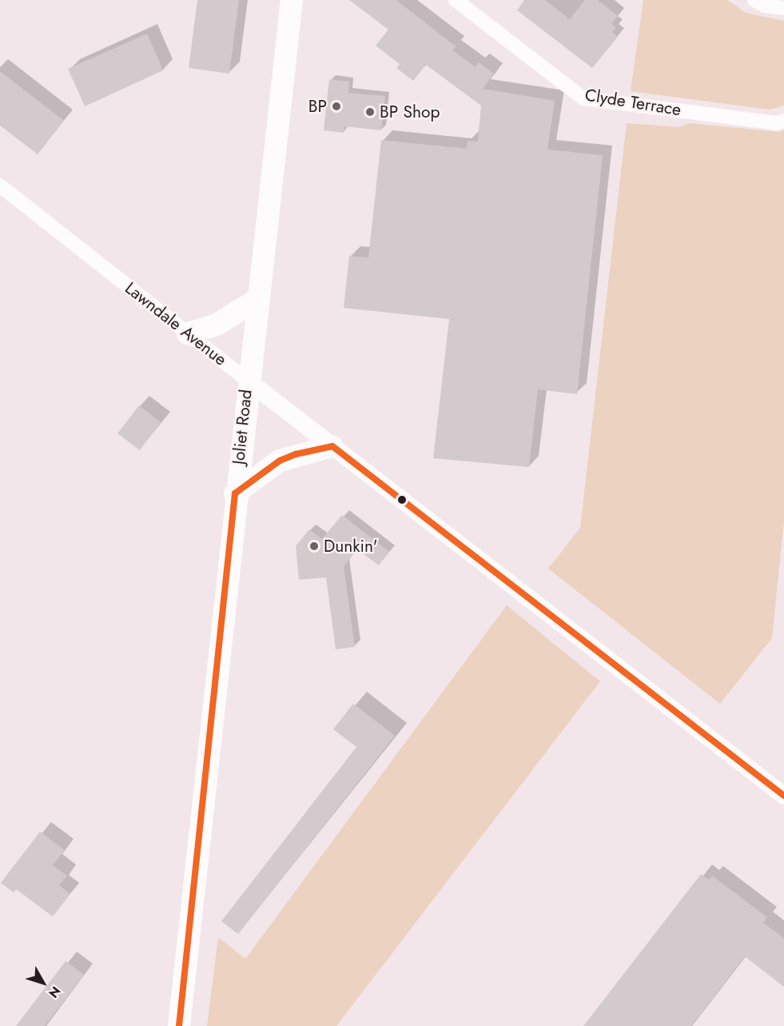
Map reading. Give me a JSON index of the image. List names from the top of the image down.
{
  "streets": {
    "main road": ["Joliet Road"],
    "street": ["Clyde Terrace", "Lawndale Avenue"]
  },
  "crossings": [
    ["Lawndale Avenue", "Joliet Road"]
  ],
  "places": ["BP", "BP Shop", "Dunkin'"],
  "north": "bottom right"
}
